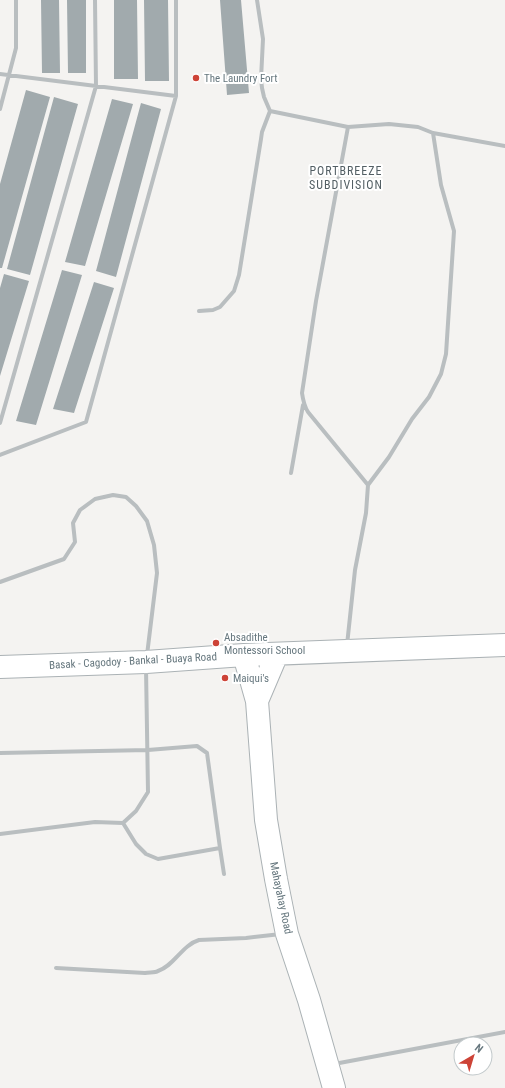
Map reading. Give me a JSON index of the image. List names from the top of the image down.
{
  "streets": {
    "street": ["Basak - Cagodoy - Bankal - Buaya Road", "Mahayahay Road"]
  },
  "crossings": [
    ["Basak - Cagodoy - Bankal - Buaya Road", "Mahayahay Road"]
  ],
  "districts": ["PORTBREEZE SUBDIVISION"],
  "places": ["The Laundry Fort", "Absadithe Montessori School", "Maiqui's"],
  "north": "top right"
}
